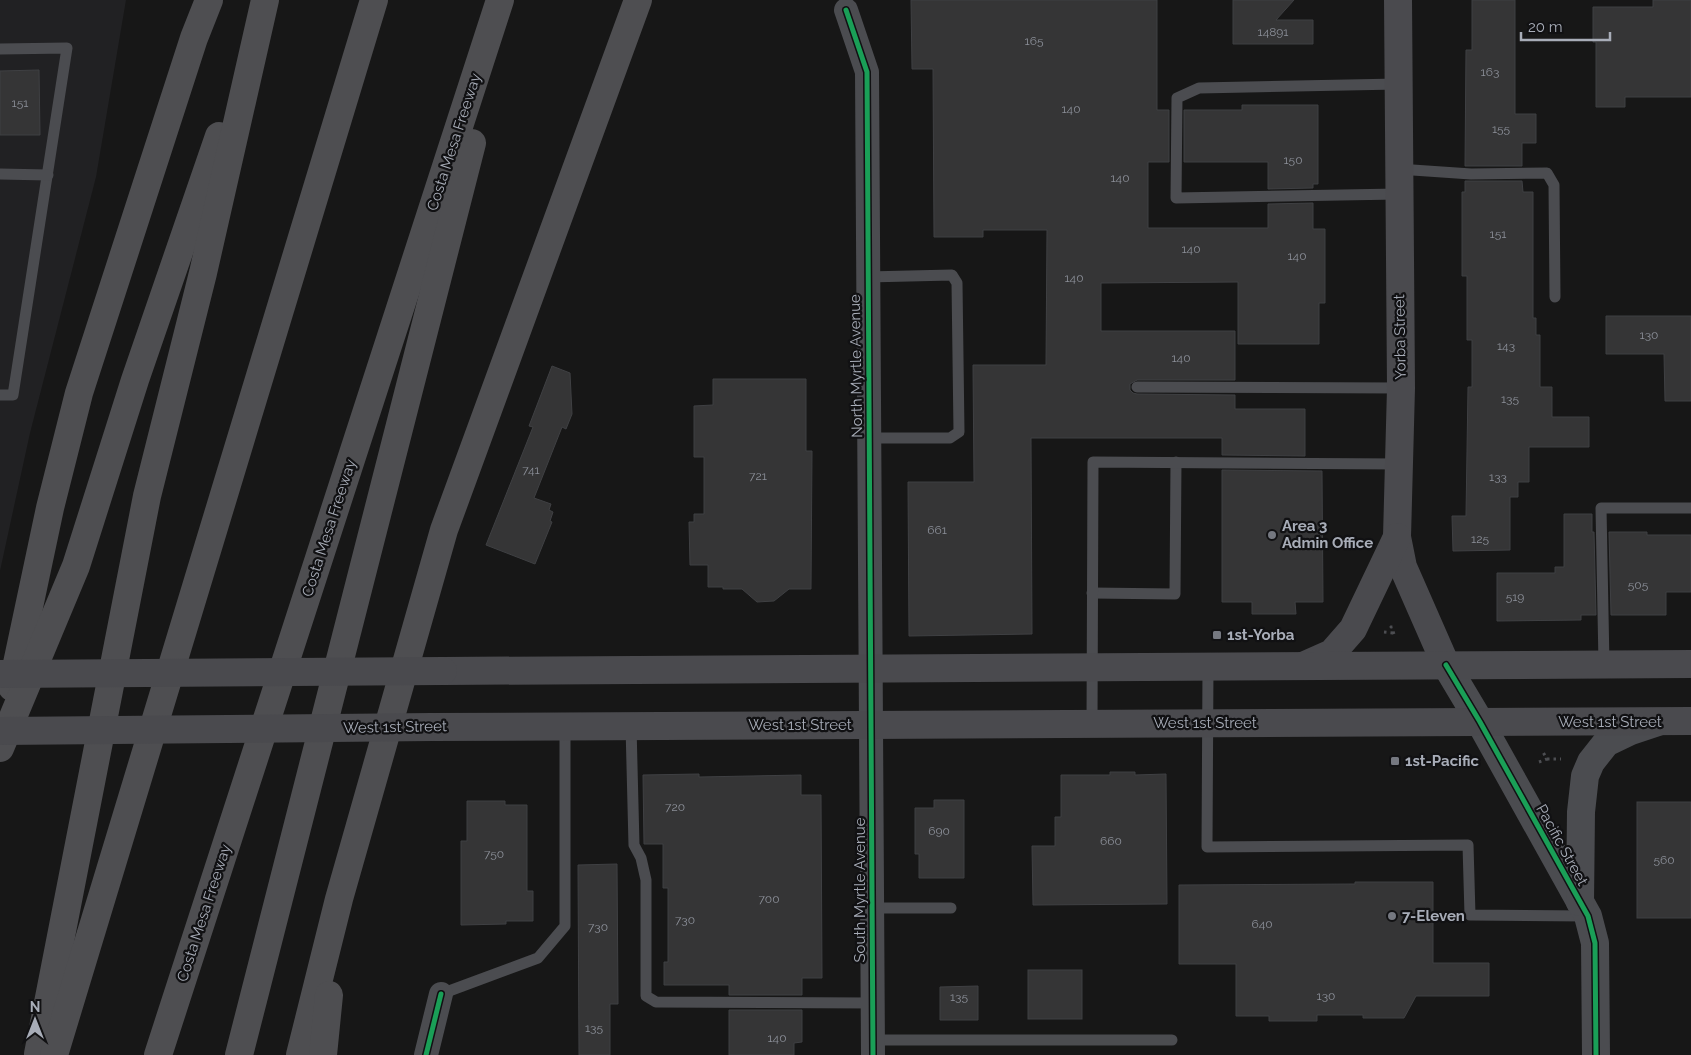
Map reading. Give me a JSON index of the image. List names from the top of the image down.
{
  "streets": {
    "highway": ["Costa Mesa Freeway"],
    "main road": ["Yorba Street", "West 1st Street"],
    "street": ["North Myrtle Avenue", "Pacific Street", "South Myrtle Avenue"]
  },
  "crossings": [
    ["Yorba Street", "Pacific Street"],
    ["North Myrtle Avenue", "West 1st Street"],
    ["North Myrtle Avenue", "South Myrtle Avenue"],
    ["West 1st Street", "Pacific Street"],
    ["West 1st Street", "South Myrtle Avenue"]
  ],
  "places": {
    "other": ["Area 3 Admin Office", "7-Eleven"],
    "transit": ["1st-Yorba", "1st-Pacific"]
  },
  "house_numbers": [
    "14891",
    "165",
    "163",
    "151",
    "140",
    "155",
    "150",
    "140",
    "151",
    "140",
    "140",
    "140",
    "130",
    "143",
    "140",
    "135",
    "741",
    "721",
    "133",
    "661",
    "125",
    "505",
    "519",
    "720",
    "690",
    "660",
    "750",
    "560",
    "700",
    "730",
    "640",
    "730",
    "130",
    "135",
    "135",
    "140"
  ],
  "scale_bar": "20 m",
  "north": "top"
}
